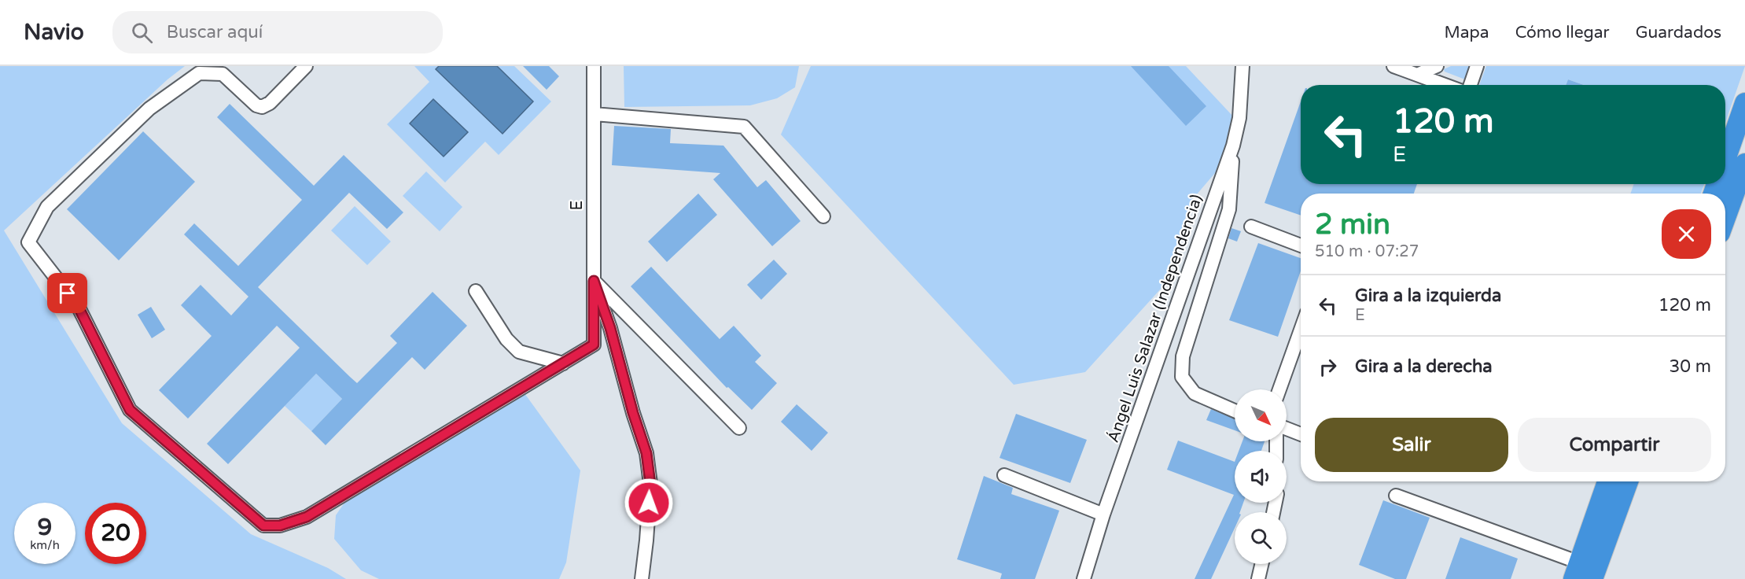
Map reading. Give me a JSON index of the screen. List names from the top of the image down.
{
  "streets": {
    "street": ["E", "Ángel Luis Salazar (Independencia)"]
  },
  "north": "bottom right",
  "page": {
    "header": "Navio",
    "search": "Buscar aquí",
    "nav": ["Mapa", "Cómo llegar", "Guardados"],
    "turn": ["120 m", "E"],
    "heading": ["2 min", "510 m · 07:27"],
    "list": [
      {
        "name": "Gira a la izquierda",
        "note": "E",
        "value": "120 m"
      },
      {
        "name": "Gira a la derecha",
        "value": "30 m"
      }
    ],
    "buttons": ["Salir", "Compartir"],
    "speed": "9 km/h",
    "limit": "20"
  }
}
